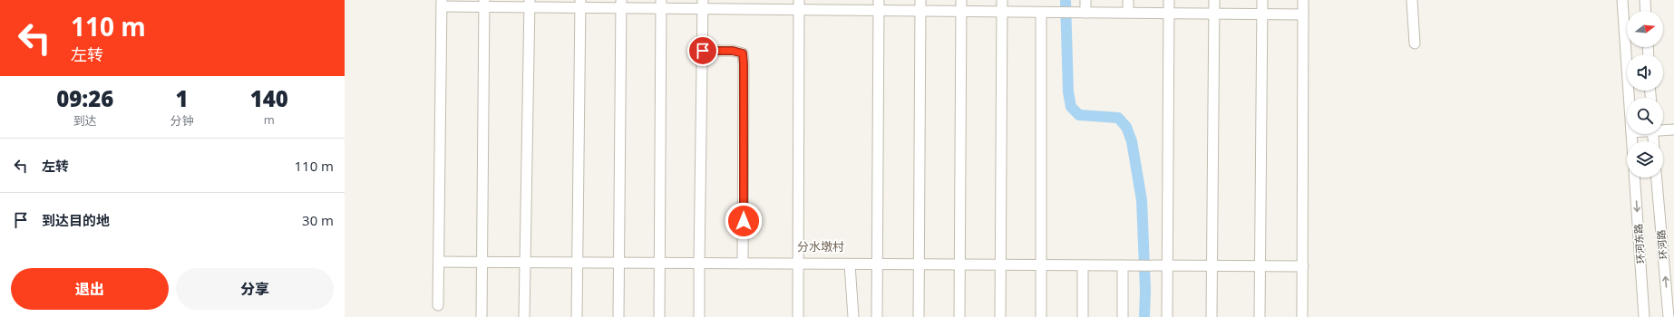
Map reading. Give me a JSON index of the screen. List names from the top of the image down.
{
  "streets": {
    "street": ["环河东路", "环河路"]
  },
  "one_way": ["环河东路", "环河路"],
  "districts": ["分水墩村"],
  "north": "right",
  "page": {
    "turn": ["110 m", "左转"],
    "eta": [
      "09:26",
      "到达",
      "1",
      "分钟",
      "140",
      "m"
    ],
    "list": [
      {
        "name": "左转",
        "value": "110 m"
      },
      {
        "name": "到达目的地",
        "value": "30 m"
      }
    ],
    "buttons": ["退出", "分享"]
  }
}
